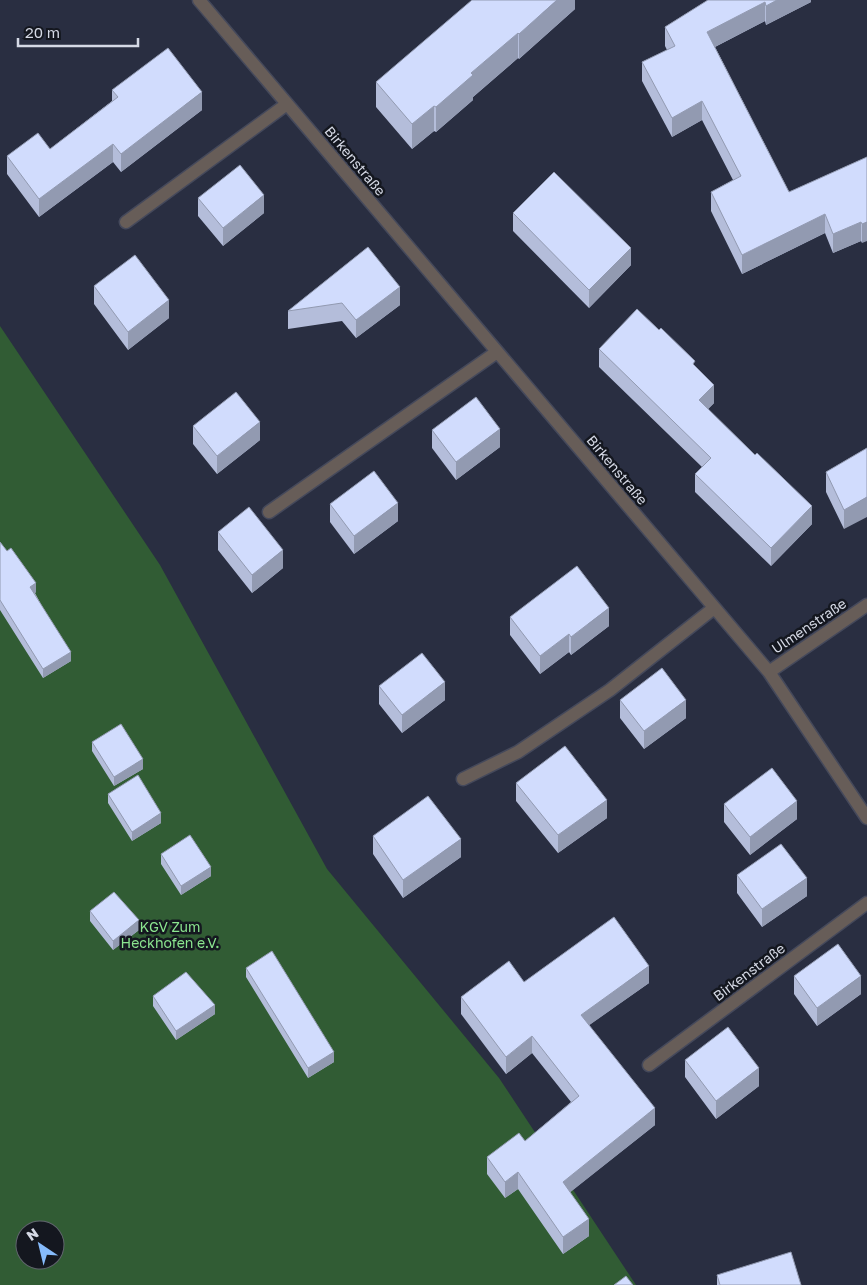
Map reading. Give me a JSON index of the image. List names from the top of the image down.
{
  "streets": {
    "street": ["Birkenstraße", "Ulmenstraße"]
  },
  "crossings": [
    ["Birkenstraße", "Ulmenstraße"]
  ],
  "parks": ["KGV Zum Heckhofen e.V."],
  "scale_bar": "20 m",
  "north": "top left"
}
